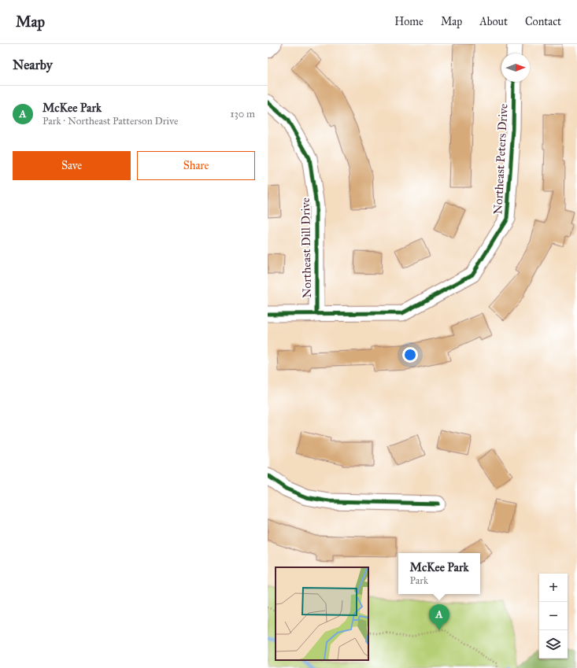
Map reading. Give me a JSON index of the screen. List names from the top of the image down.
{
  "streets": {
    "street": ["Northeast Peters Drive", "Northeast Dill Drive"]
  },
  "crossings": [
    ["Northeast Peters Drive", "Northeast Dill Drive"]
  ],
  "north": "right",
  "page": {
    "header": "Map",
    "nav": [
      "Home",
      "Map",
      "About",
      "Contact"
    ],
    "heading": "Nearby",
    "list": [
      {
        "mark": "A",
        "name": "McKee Park",
        "note": "Park · Northeast Patterson Drive",
        "value": "130 m"
      }
    ],
    "buttons": ["Save", "Share"],
    "popup": ["McKee Park", "Park"],
    "map_buttons": ["+", "−"],
    "pins": "A"
  }
}
